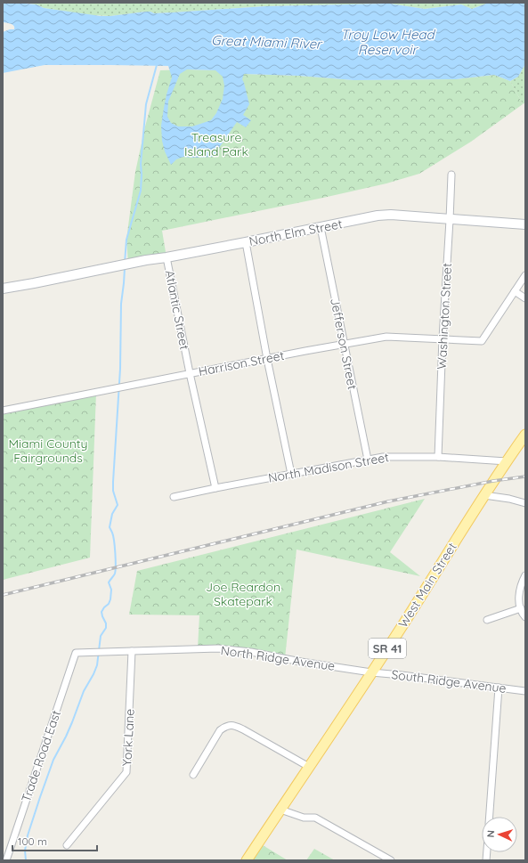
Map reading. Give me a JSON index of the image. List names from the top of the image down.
{
  "streets": {
    "main road": ["North Elm Street", "West Main Street", "SR 41"],
    "street": [
      "Atlantic Street",
      "Washington Street",
      "Jefferson Street",
      "Harrison Street",
      "North Madison Street",
      "North Ridge Avenue",
      "South Ridge Avenue",
      "York Lane",
      "Trade Road East"
    ]
  },
  "crossings": [
    ["North Elm Street", "Atlantic Street"],
    ["North Elm Street", "Washington Street"],
    ["North Elm Street", "Jefferson Street"],
    ["Atlantic Street", "Harrison Street"],
    ["Atlantic Street", "North Madison Street"],
    ["Washington Street", "Harrison Street"],
    ["Washington Street", "North Madison Street"],
    ["Jefferson Street", "Harrison Street"],
    ["Jefferson Street", "North Madison Street"],
    ["North Madison Street", "West Main Street"],
    ["West Main Street", "North Ridge Avenue"],
    ["West Main Street", "South Ridge Avenue"],
    ["North Ridge Avenue", "South Ridge Avenue"],
    ["North Ridge Avenue", "York Lane"],
    ["North Ridge Avenue", "Trade Road East"]
  ],
  "water": ["Troy Low Head Reservoir", "Great Miami River"],
  "parks": ["Treasure Island Park", "Miami County Fairgrounds", "Joe Reardon Skatepark"],
  "scale_bar": "100 m",
  "north": "left"
}
